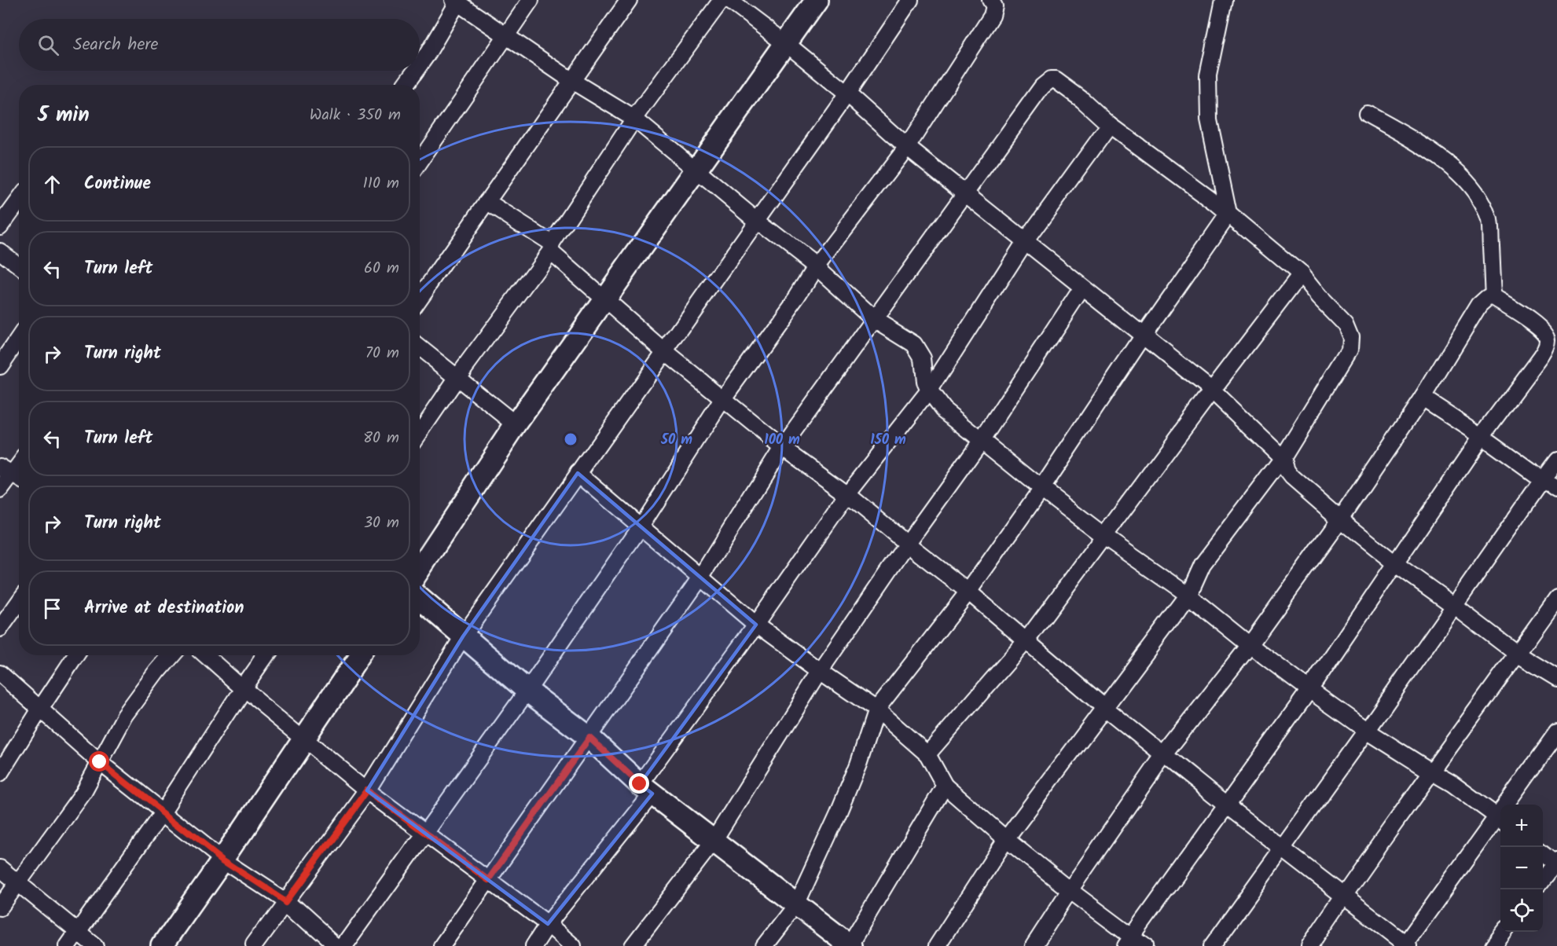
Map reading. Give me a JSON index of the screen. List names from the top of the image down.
{
  "page": {
    "search": "Search here",
    "heading": ["5 min", "Walk · 350 m"],
    "list": [
      ["Continue", "110 m"],
      ["Turn left", "60 m"],
      ["Turn right", "70 m"],
      ["Turn left", "80 m"],
      ["Turn right", "30 m"],
      "Arrive at destination"
    ],
    "map_buttons": ["+", "−"]
  },
  "rings": ["50 m", "100 m", "150 m"]
}
